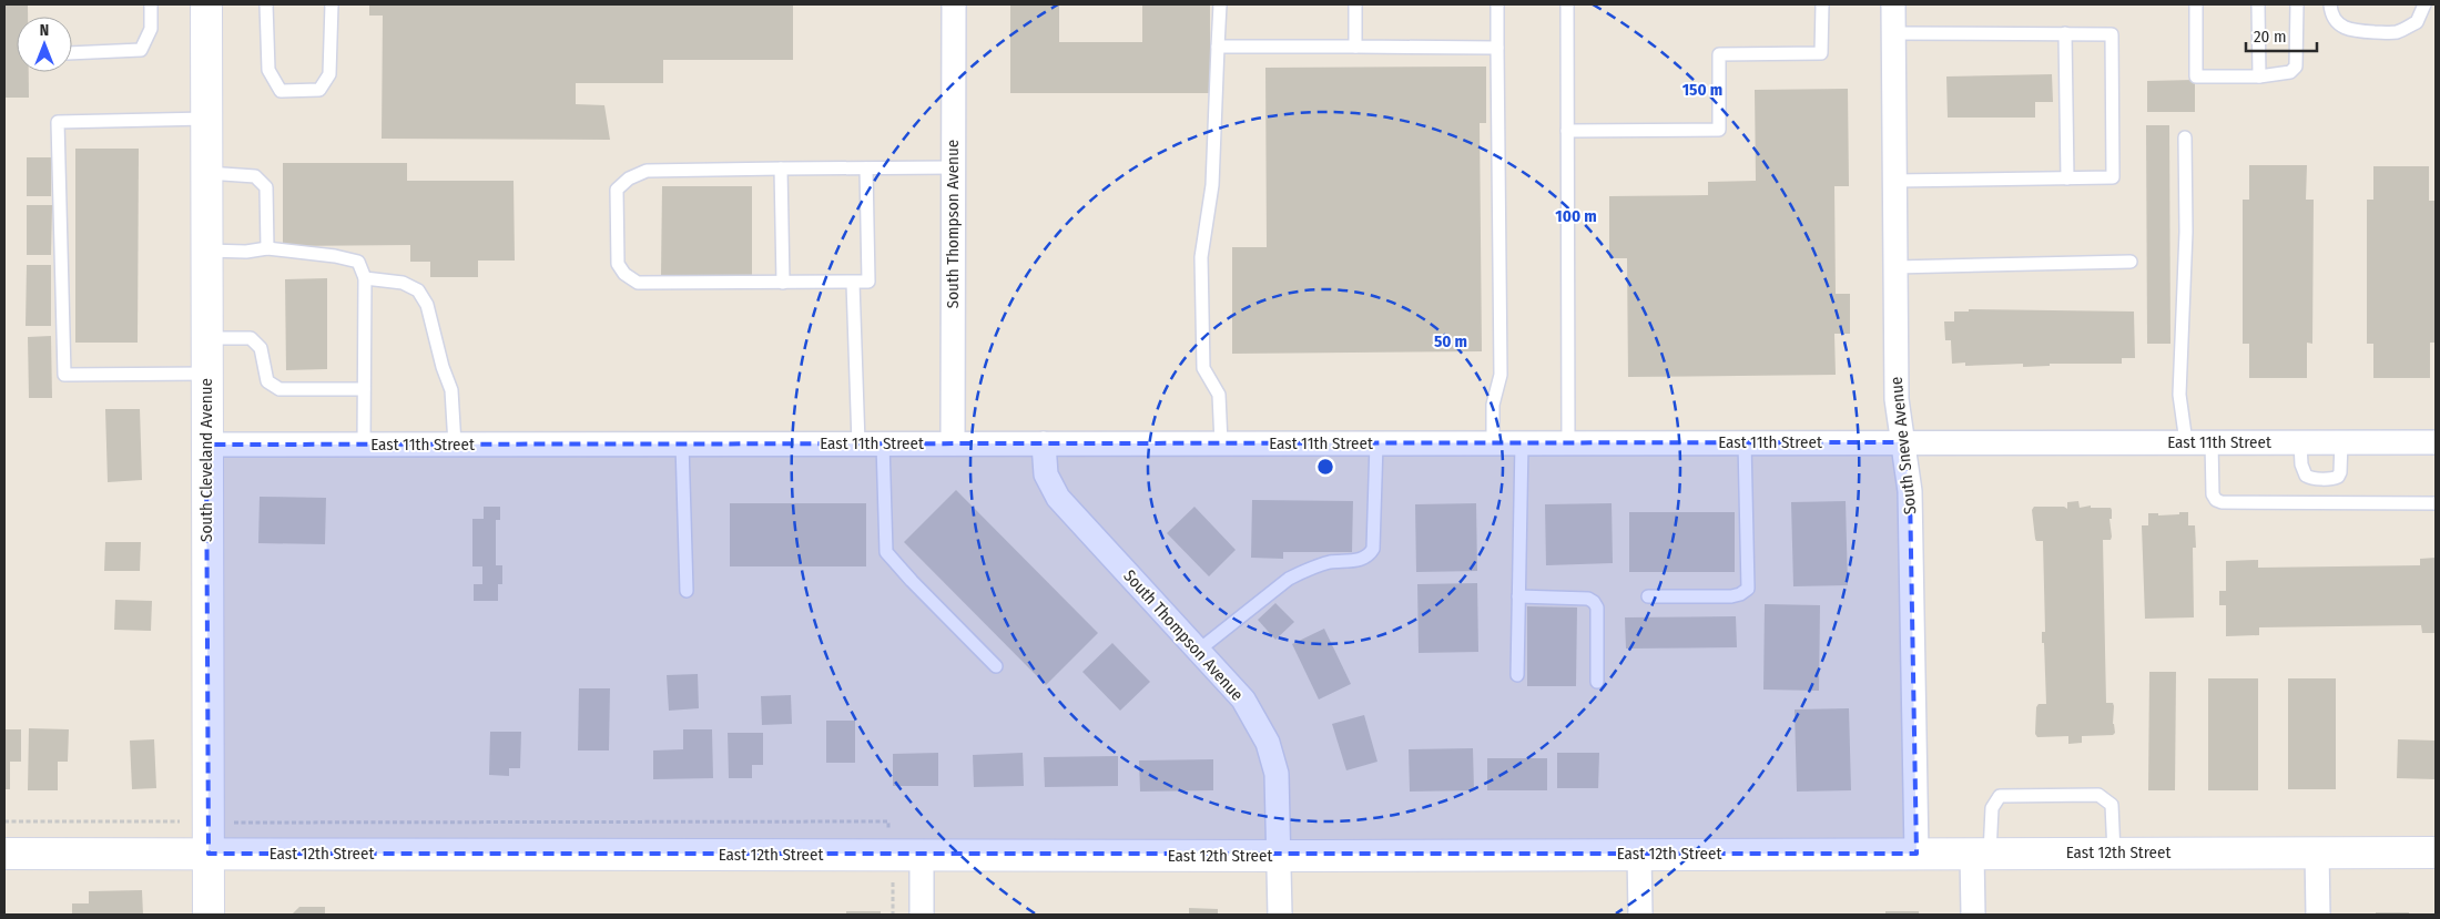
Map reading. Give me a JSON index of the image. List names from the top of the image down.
{
  "streets": {
    "street": [
      "South Thompson Avenue",
      "East 11th Street",
      "South Sneve Avenue",
      "South Cleveland Avenue",
      "East 12th Street"
    ]
  },
  "crossings": [
    ["South Thompson Avenue", "East 11th Street"],
    ["South Thompson Avenue", "East 12th Street"],
    ["East 11th Street", "South Sneve Avenue"],
    ["East 11th Street", "South Cleveland Avenue"],
    ["South Sneve Avenue", "East 12th Street"],
    ["South Cleveland Avenue", "East 12th Street"]
  ],
  "scale_bar": "20 m",
  "north": "top",
  "rings": ["150 m", "100 m", "50 m"]
}
